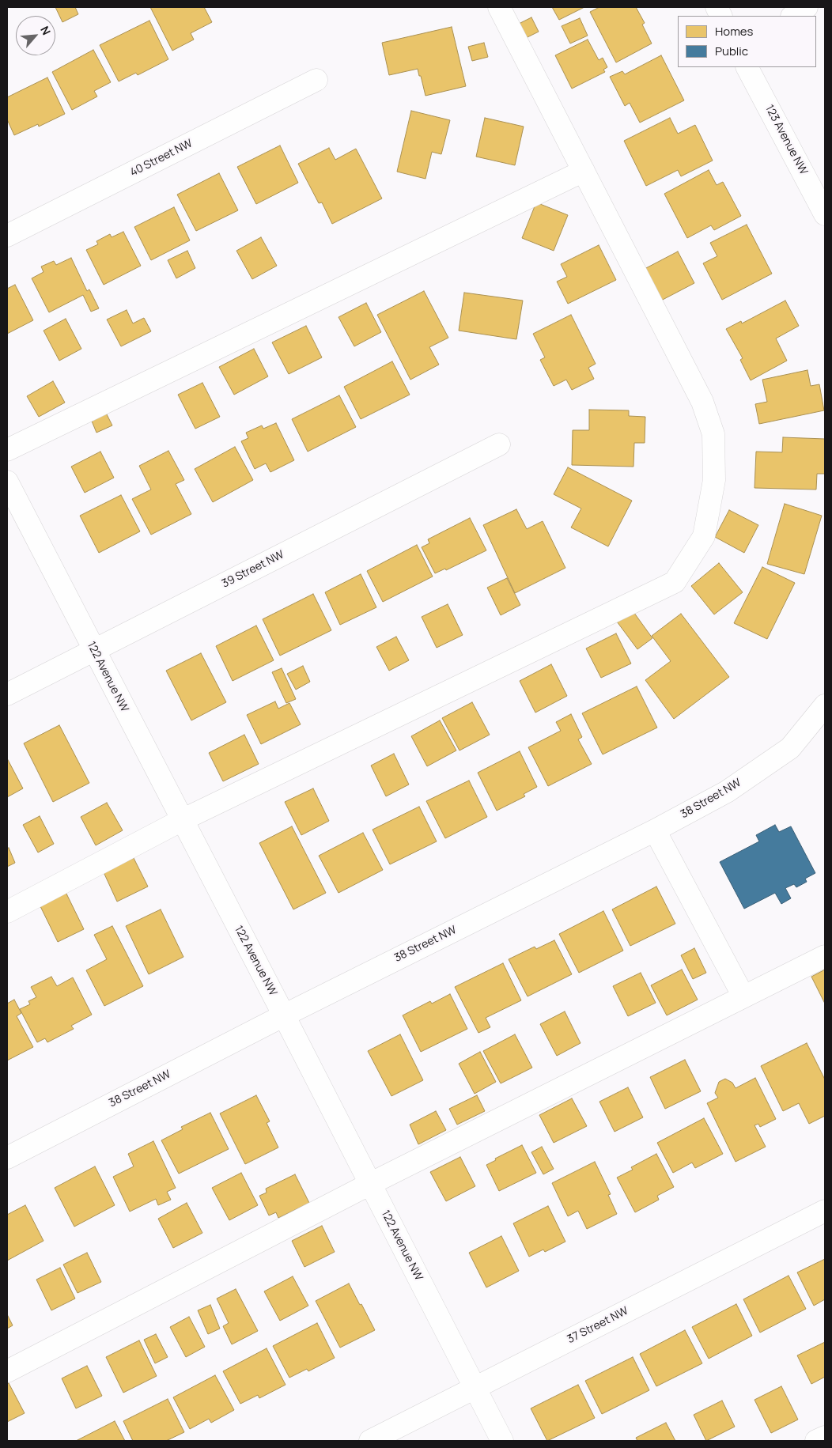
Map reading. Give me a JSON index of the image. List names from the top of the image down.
{
  "streets": {
    "street": [
      "123 Avenue NW",
      "40 Street NW",
      "39 Street NW",
      "122 Avenue NW",
      "38 Street NW",
      "37 Street NW"
    ]
  },
  "crossings": [
    ["39 Street NW", "122 Avenue NW"],
    ["122 Avenue NW", "38 Street NW"],
    ["122 Avenue NW", "37 Street NW"]
  ],
  "legend": ["Homes", "Public"],
  "north": "top right"
}
